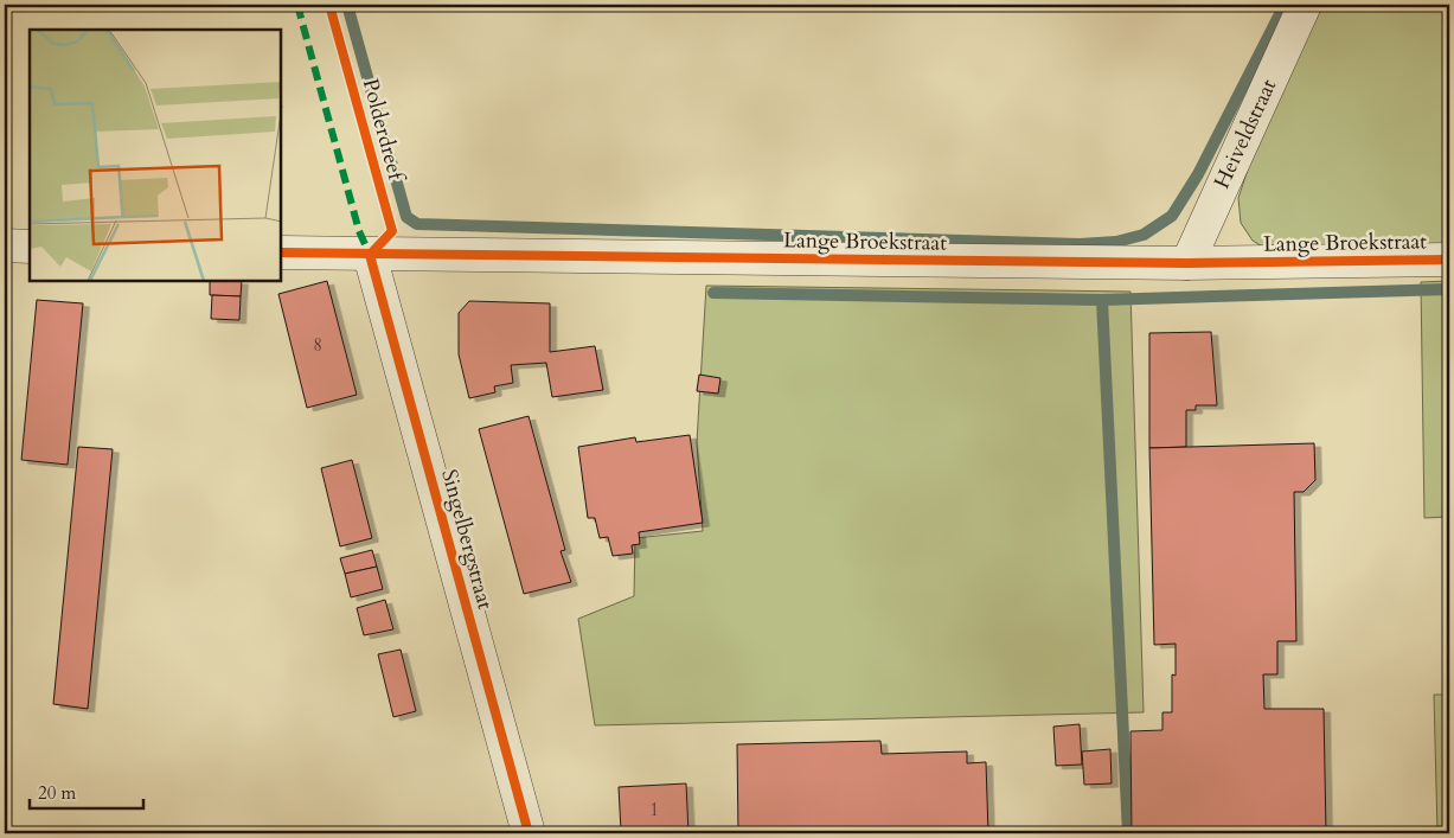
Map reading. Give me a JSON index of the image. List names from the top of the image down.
{
  "streets": {
    "street": ["Heiveldstraat", "Lange Broekstraat", "Singelbergstraat"],
    "cycle path": ["Polderdreef"]
  },
  "crossings": [
    ["Heiveldstraat", "Lange Broekstraat"],
    ["Lange Broekstraat", "Singelbergstraat"]
  ],
  "house_numbers": ["8", "1"],
  "scale_bar": "20 m"
}
